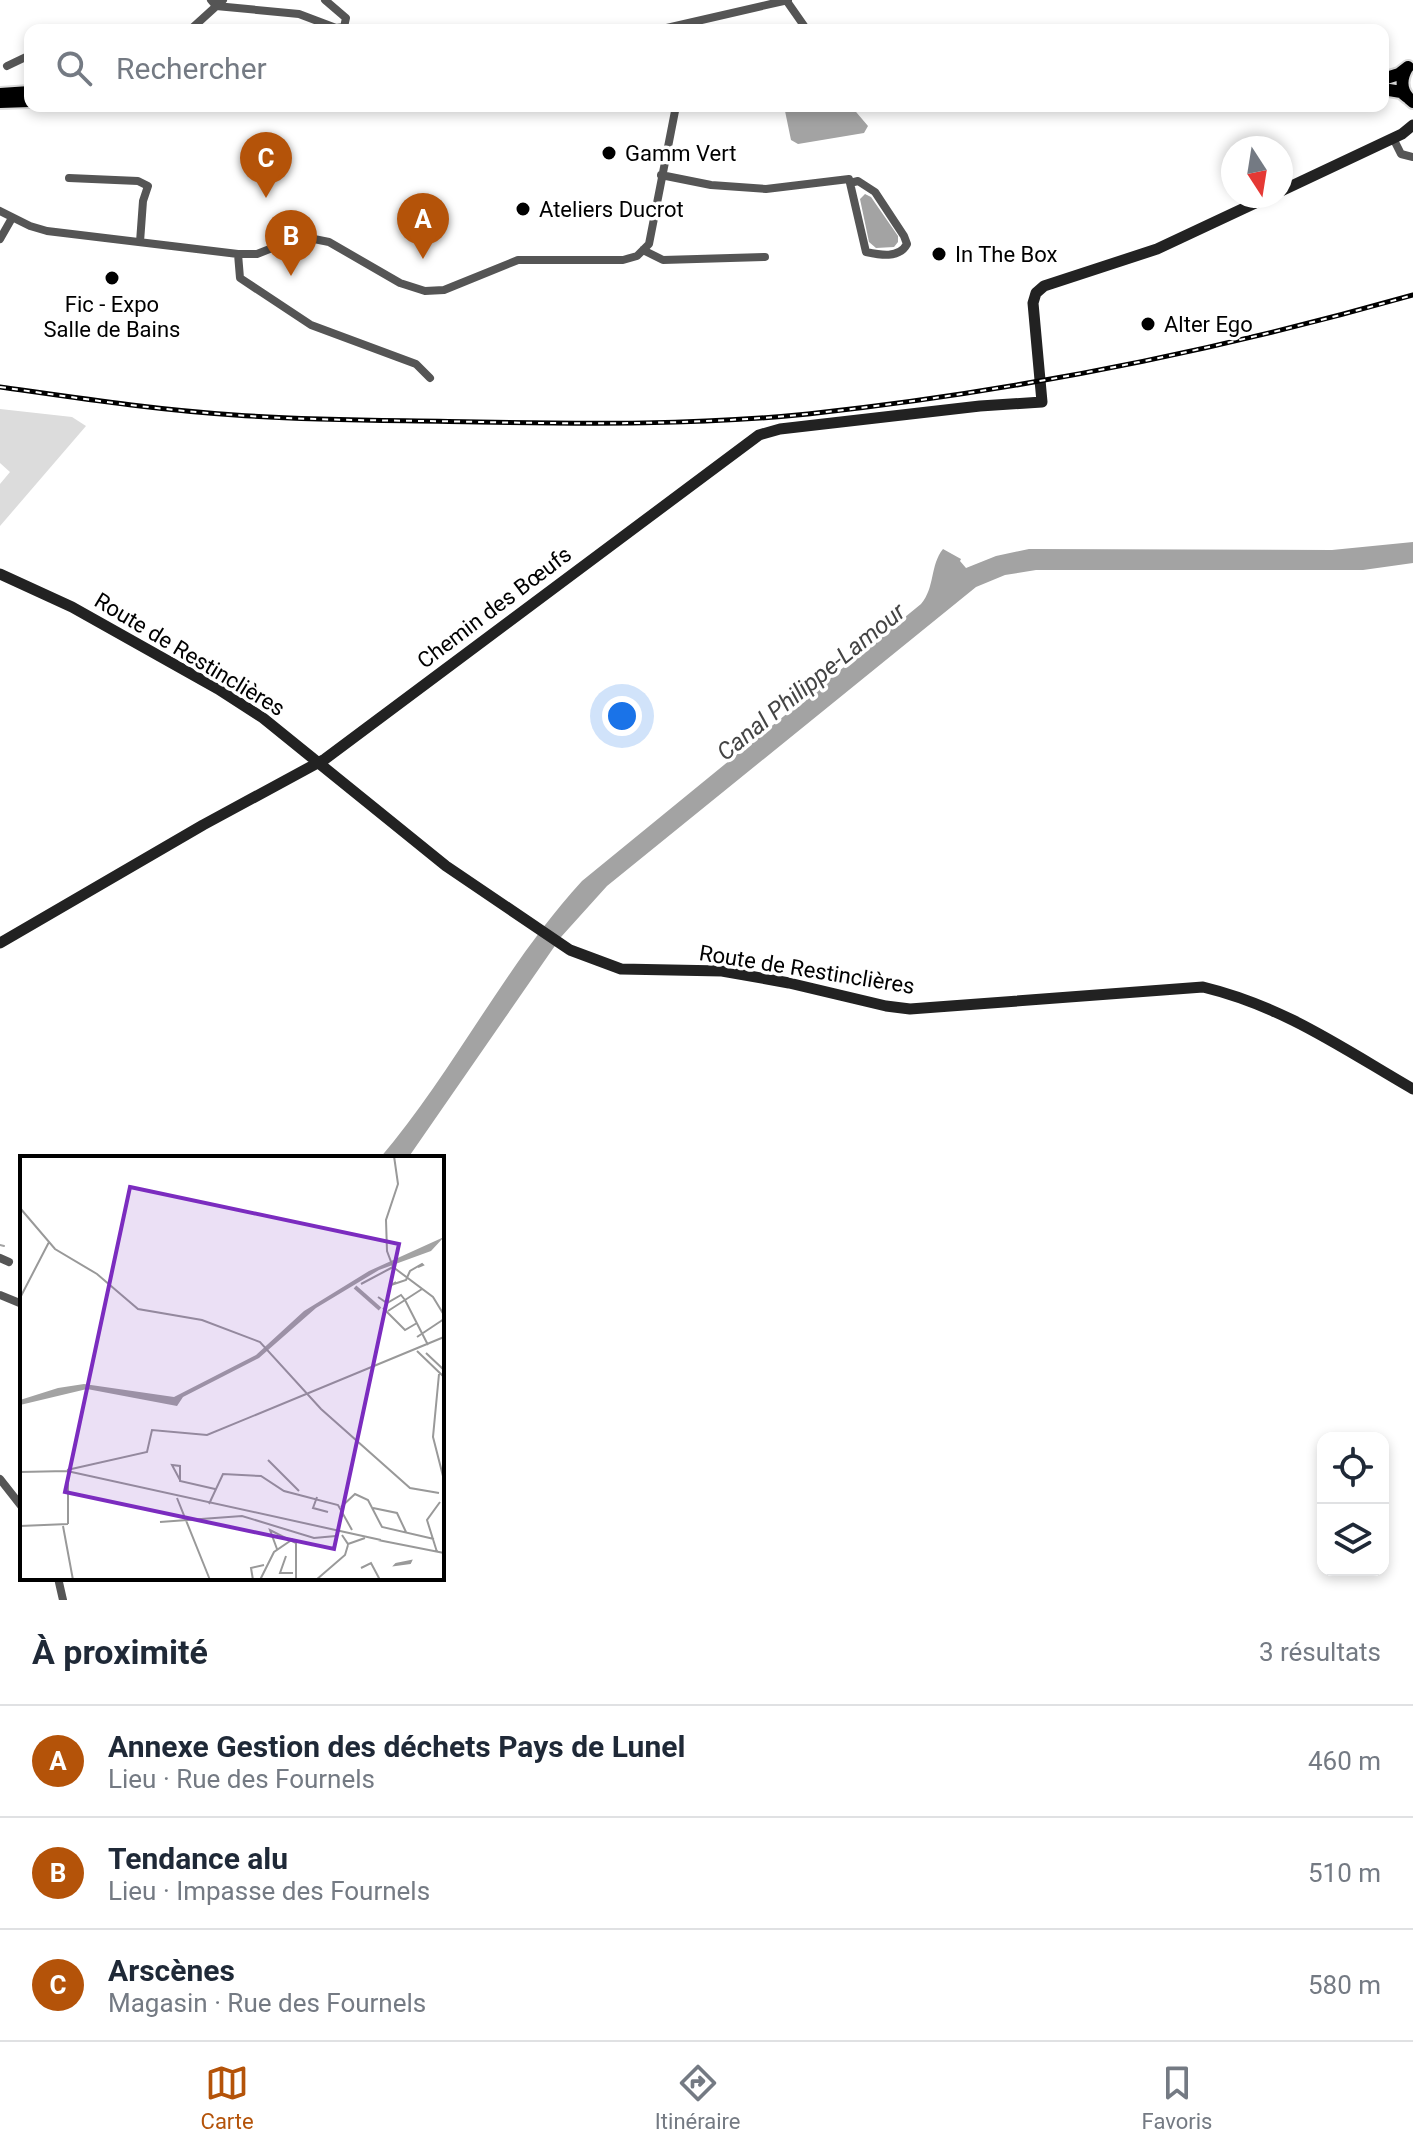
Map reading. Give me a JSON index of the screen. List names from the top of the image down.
{
  "streets": {
    "street": ["Chemin des Bœufs", "Route de Restinclières"]
  },
  "crossings": [
    ["Chemin des Bœufs", "Route de Restinclières"]
  ],
  "water": ["Canal Philippe-Lamour"],
  "places": [
    "Gamm Vert",
    "Ateliers Ducrot",
    "In The Box",
    "Fic - Expo Salle de Bains",
    "Alter Ego"
  ],
  "north": "bottom",
  "page": {
    "search": "Rechercher",
    "pins": ["C", "A", "B"],
    "heading": ["À proximité", "3 résultats"],
    "list": [
      {
        "mark": "A",
        "name": "Annexe Gestion des déchets Pays de Lunel",
        "note": "Lieu · Rue des Fournels",
        "value": "460 m"
      },
      {
        "mark": "B",
        "name": "Tendance alu",
        "note": "Lieu · Impasse des Fournels",
        "value": "510 m"
      },
      {
        "mark": "C",
        "name": "Arscènes",
        "note": "Magasin · Rue des Fournels",
        "value": "580 m"
      }
    ],
    "nav": ["Carte", "Itinéraire", "Favoris"]
  }
}
